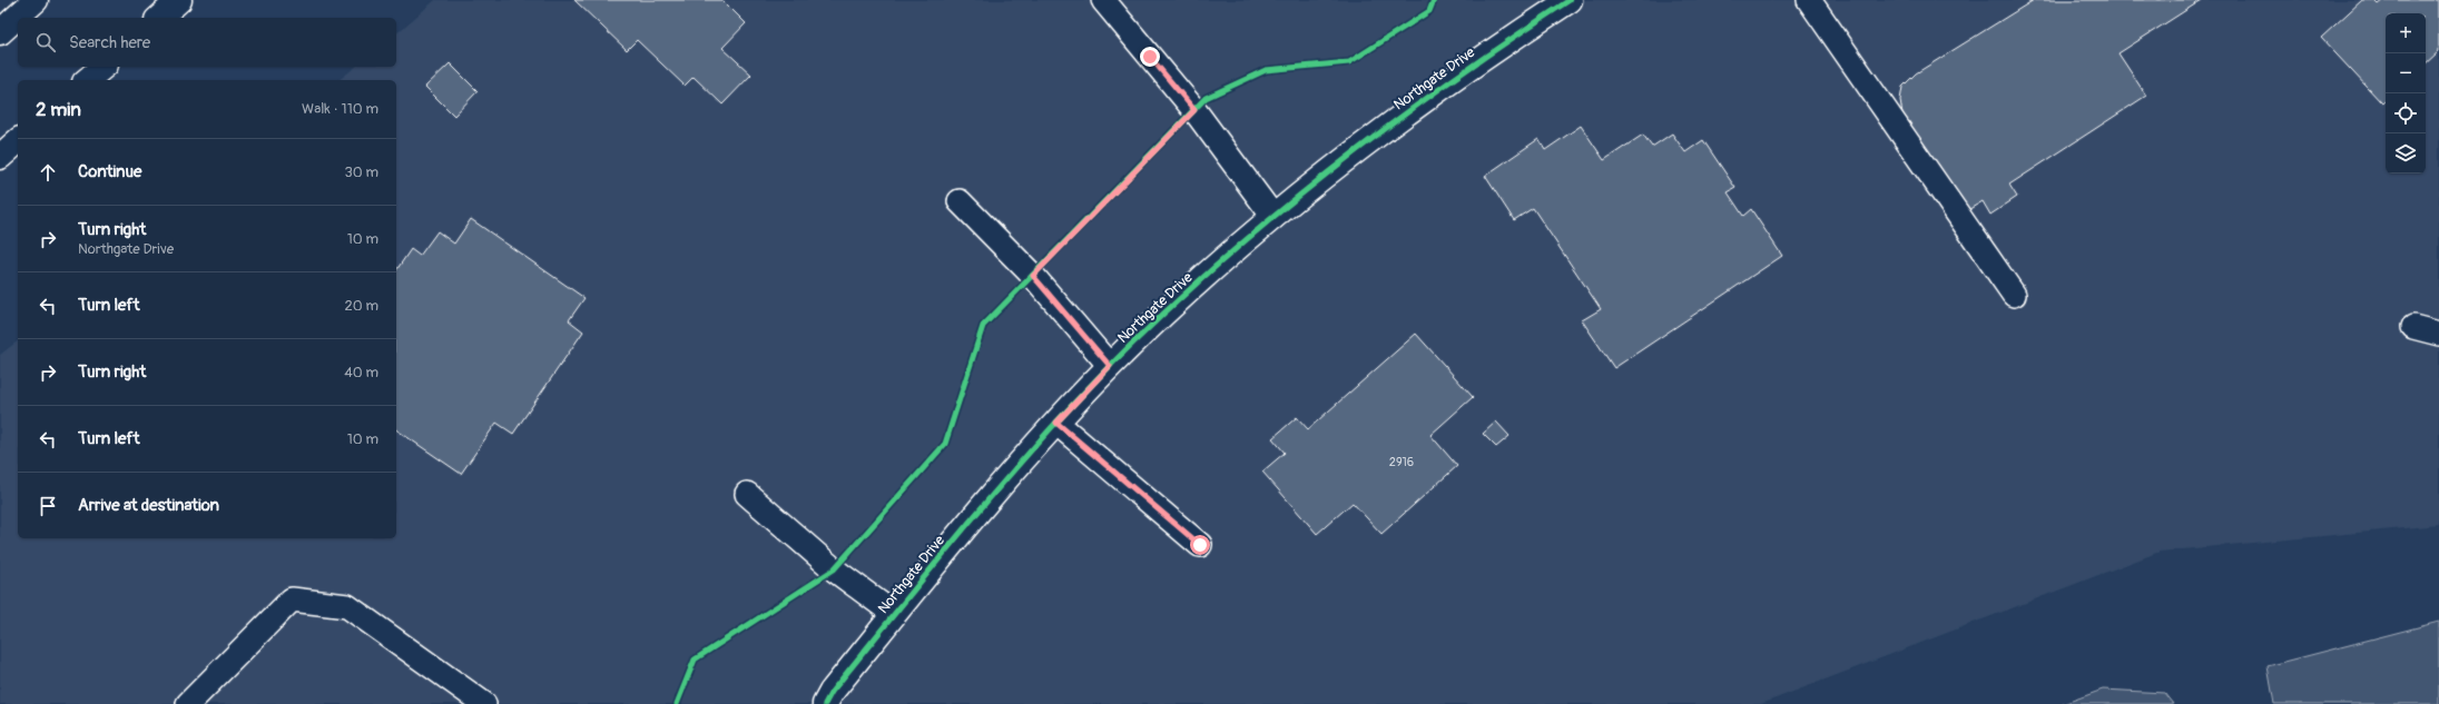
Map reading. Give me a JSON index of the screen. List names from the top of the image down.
{
  "streets": {
    "main road": ["Northgate Drive"]
  },
  "house_numbers": ["2916"],
  "page": {
    "map_buttons": ["+", "−"],
    "search": "Search here",
    "heading": ["2 min", "Walk · 110 m"],
    "list": [
      ["Continue", "30 m"],
      ["Turn right", "Northgate Drive", "10 m"],
      ["Turn left", "20 m"],
      ["Turn right", "40 m"],
      ["Turn left", "10 m"],
      "Arrive at destination"
    ]
  }
}
